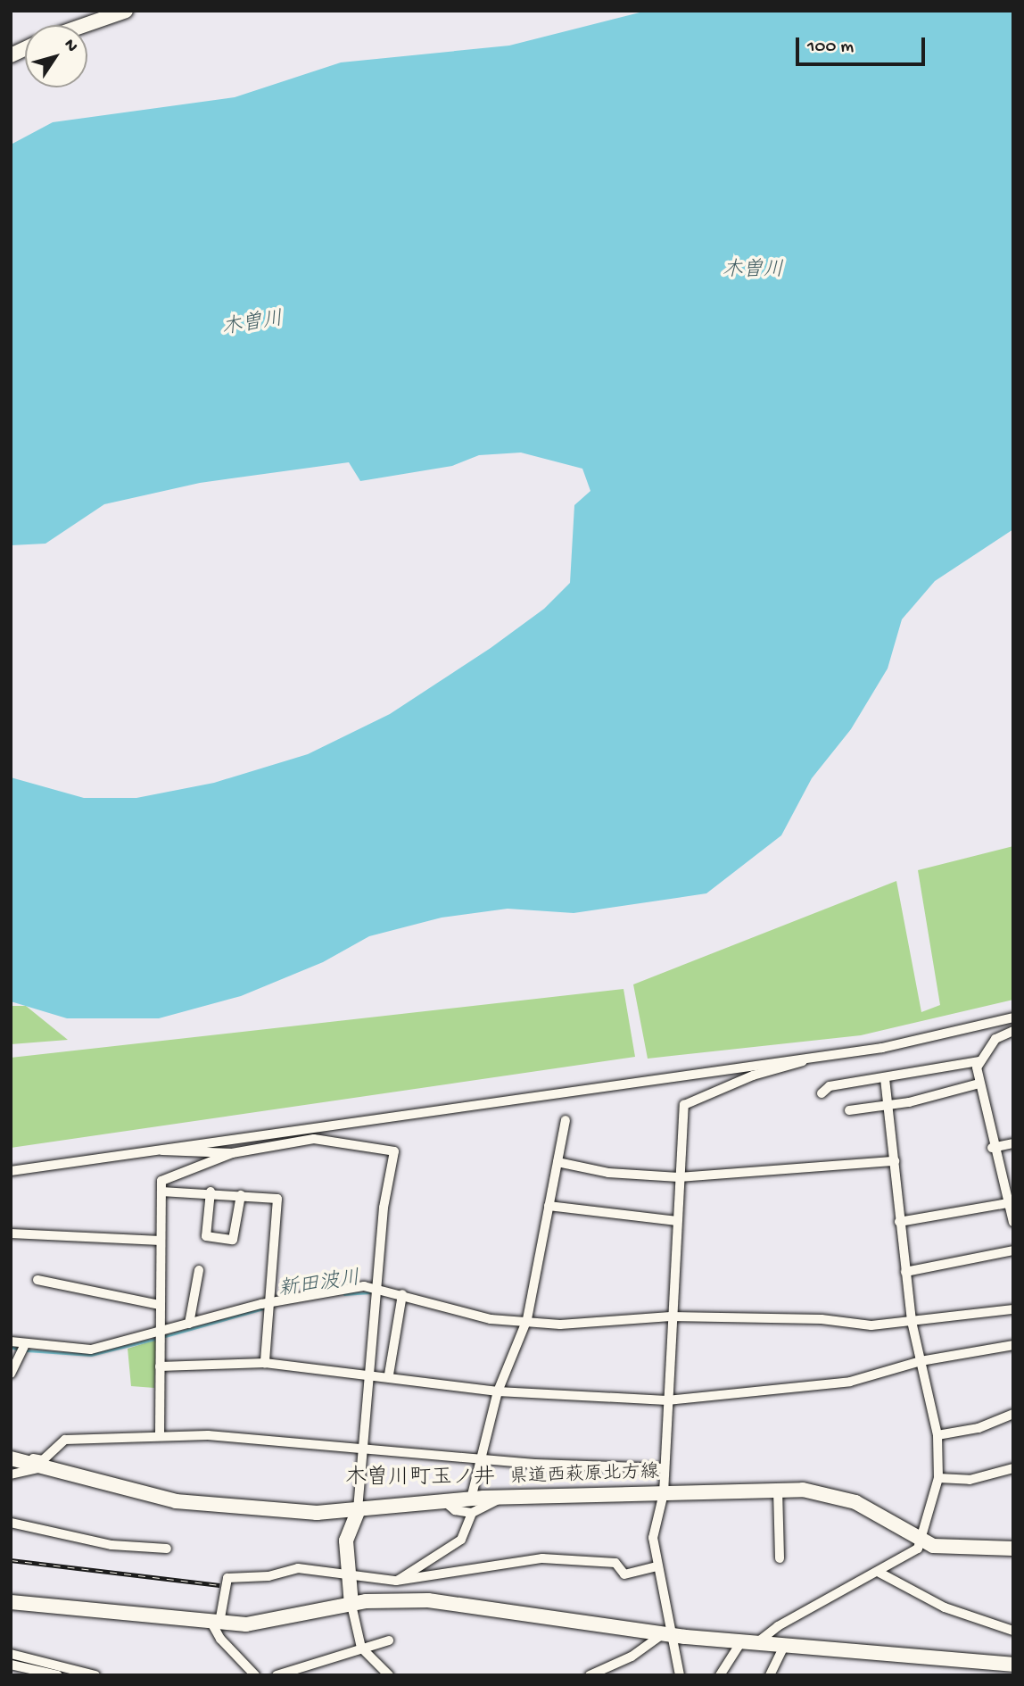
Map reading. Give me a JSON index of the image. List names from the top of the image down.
{
  "streets": {
    "main road": ["県道西萩原北方線"]
  },
  "districts": ["木曽川町玉ノ井"],
  "water": ["木曽川", "新田波川"],
  "scale_bar": "100 m",
  "north": "top right"
}
